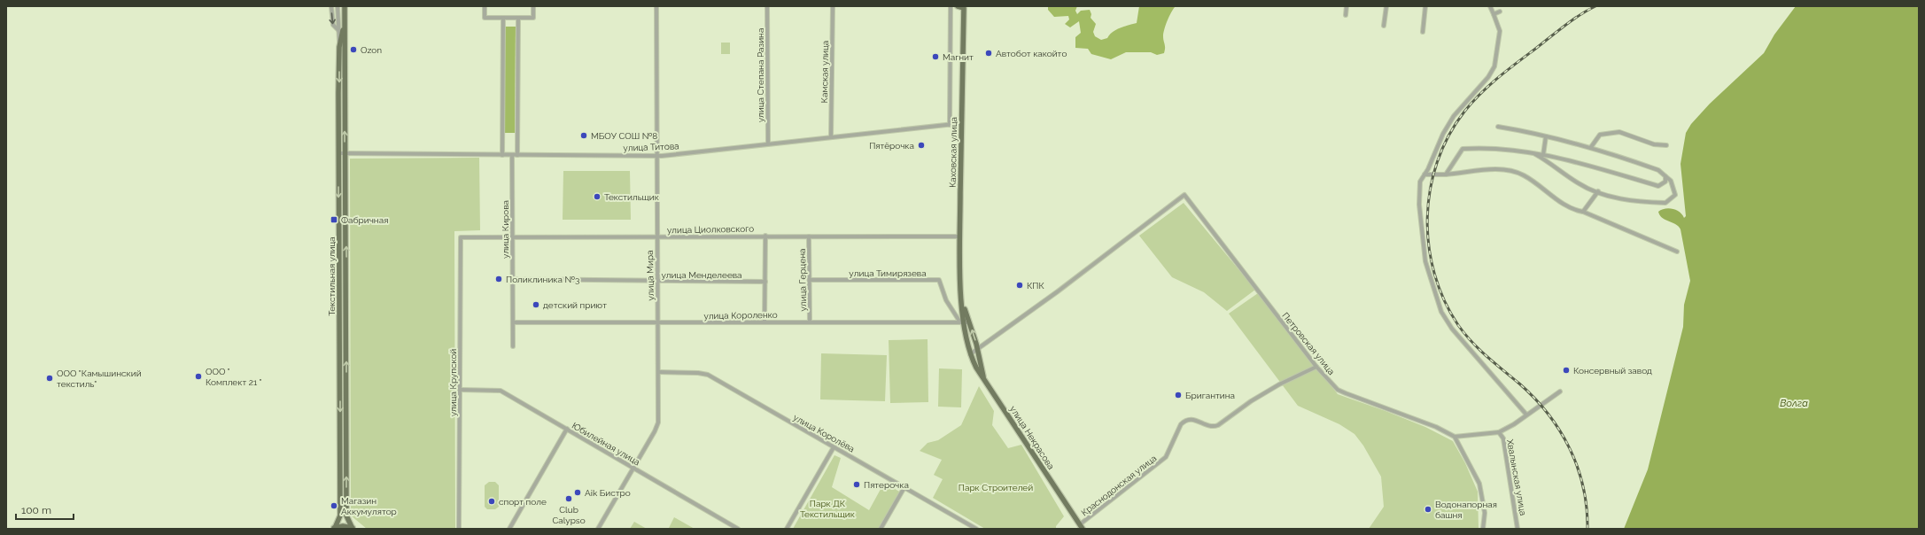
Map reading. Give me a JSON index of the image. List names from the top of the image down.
{
  "streets": {
    "main road": ["Каховская улица", "Текстильная улица", "улица Некрасова"],
    "street": [
      "Камская улица",
      "улица Степана Разина",
      "улица Титова",
      "улица Кирова",
      "улица Циолковского",
      "улица Тимирязева",
      "улица Менделеева",
      "улица Мира",
      "улица Герцена",
      "улица Короленко",
      "Петровская улица",
      "улица Крупской",
      "улица Королёва",
      "Юбилейная улица",
      "Хвалынская улица",
      "Краснодонская улица"
    ]
  },
  "crossings": [
    ["Камская улица", "улица Титова"],
    ["улица Степана Разина", "улица Титова"],
    ["улица Титова", "Каховская улица"],
    ["улица Титова", "улица Кирова"],
    ["улица Титова", "улица Мира"],
    ["улица Титова", "Текстильная улица"],
    ["Каховская улица", "улица Циолковского"],
    ["Каховская улица", "улица Тимирязева"],
    ["Каховская улица", "улица Короленко"],
    ["Каховская улица", "Петровская улица"],
    ["Каховская улица", "улица Некрасова"],
    ["улица Кирова", "улица Циолковского"],
    ["улица Кирова", "улица Менделеева"],
    ["улица Кирова", "улица Короленко"],
    ["улица Циолковского", "улица Мира"],
    ["улица Циолковского", "улица Герцена"],
    ["улица Циолковского", "улица Крупской"],
    ["улица Тимирязева", "улица Герцена"],
    ["улица Тимирязева", "улица Короленко"],
    ["улица Менделеева", "улица Мира"],
    ["улица Мира", "улица Короленко"],
    ["улица Мира", "улица Королёва"],
    ["улица Мира", "Юбилейная улица"],
    ["улица Герцена", "улица Короленко"],
    ["Петровская улица", "Хвалынская улица"],
    ["Петровская улица", "Краснодонская улица"],
    ["улица Крупской", "Юбилейная улица"],
    ["улица Некрасова", "Краснодонская улица"]
  ],
  "water": ["Волга"],
  "parks": ["Парк Строителей", "Парк ДК Текстильщик"],
  "places": {
    "other": [
      "Ozon",
      "Автобот какойто",
      "Магнит",
      "МБОУ СОШ №8",
      "Пятёрочка",
      "Текстильщик",
      "Поликлиника №3",
      "КПК",
      "детский приют",
      "Консервный завод",
      "ООО \" Комплект 21 \"",
      "ООО \"Камышинский текстиль\"",
      "Бригантина",
      "Пятерочка",
      "Aik Бистро",
      "Club Calypso",
      "спорт поле",
      "Магазин Аккумулятор",
      "Водонапорная башня"
    ],
    "transit": ["Фабричная"]
  },
  "scale_bar": "100 m"
}
